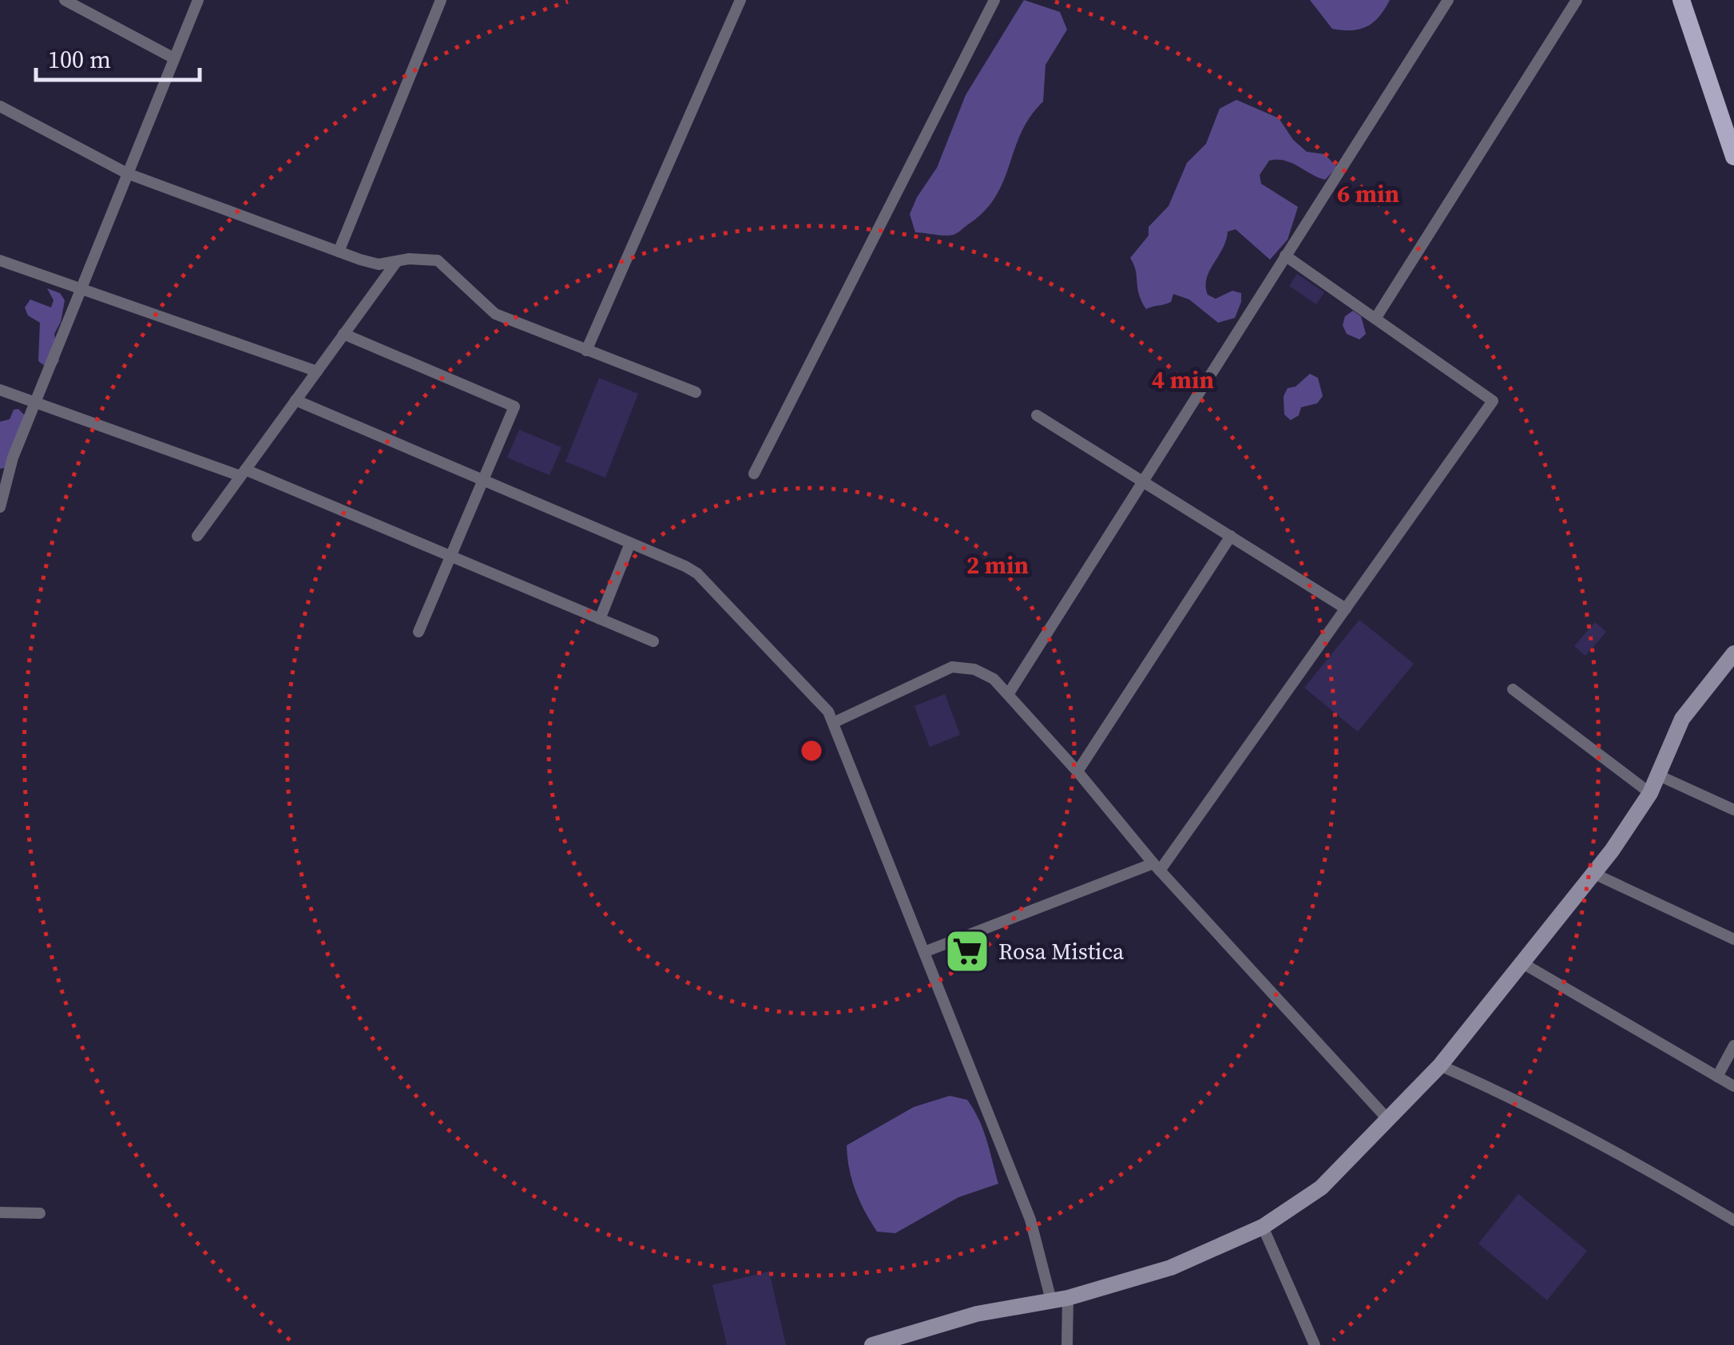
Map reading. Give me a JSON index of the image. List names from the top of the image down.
{
  "places": {
    "supermarket": ["Rosa Mistica"]
  },
  "scale_bar": "100 m",
  "rings": ["6 min", "4 min", "2 min"]
}
